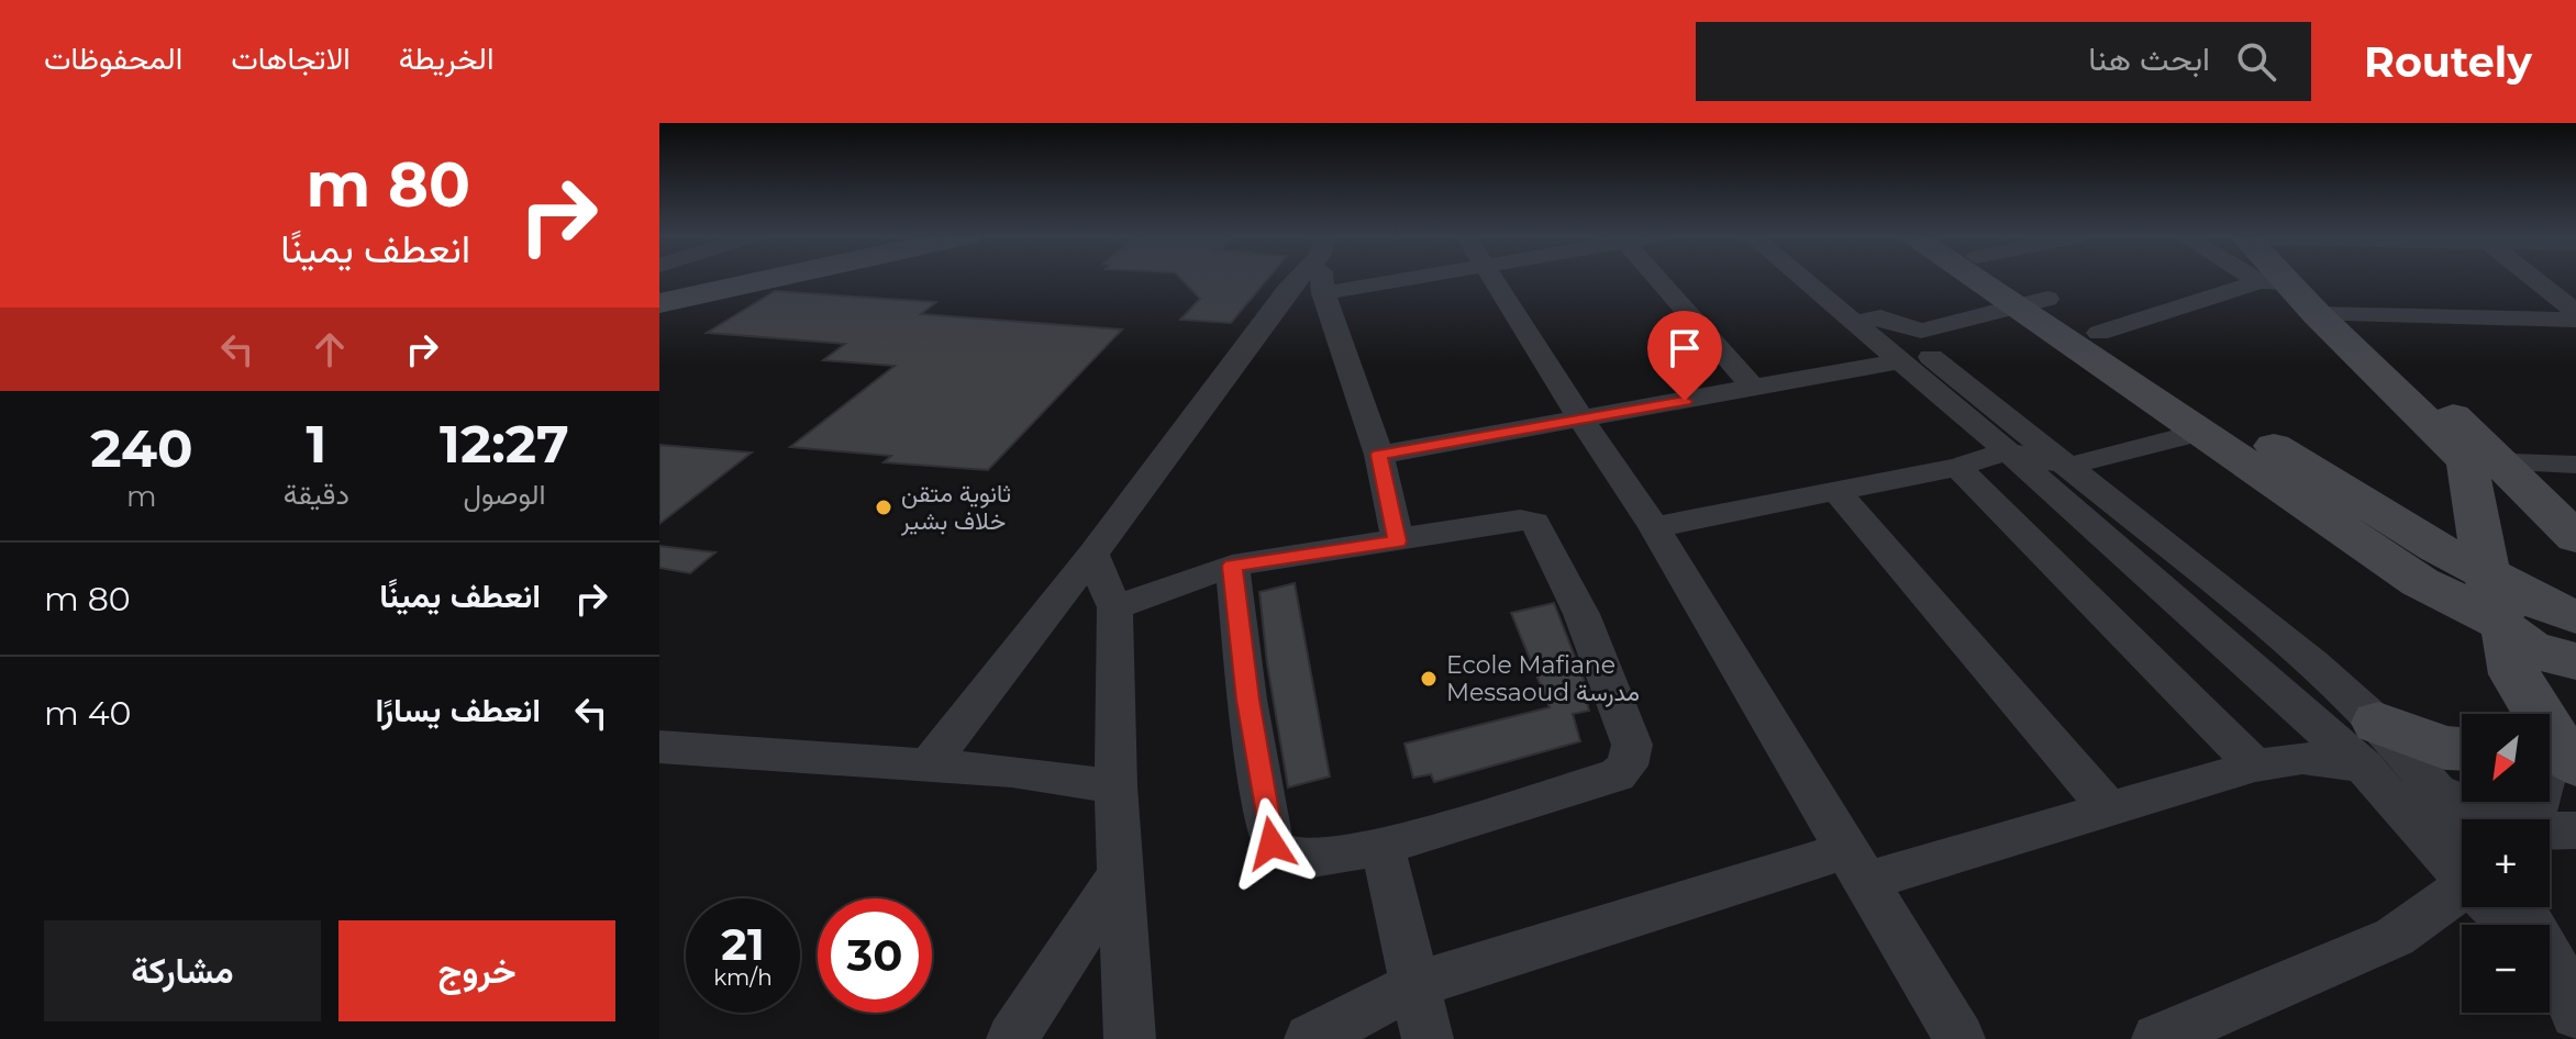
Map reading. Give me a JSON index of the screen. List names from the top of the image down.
{
  "places": ["ثانوية متقن خلاف بشير", "Ecole Mafiane Messaoud مدرسة"],
  "north": "bottom left",
  "page": {
    "header": "Routely",
    "search": "ابحث هنا",
    "nav": ["الخريطة", "الاتجاهات", "المحفوظات"],
    "turn": ["80 m", "انعطف يمينًا"],
    "eta": [
      "12:27",
      "الوصول",
      "1",
      "دقيقة",
      "240",
      "m"
    ],
    "list": [
      {
        "name": "انعطف يمينًا",
        "value": "80 m"
      },
      {
        "name": "انعطف يسارًا",
        "value": "40 m"
      }
    ],
    "map_buttons": ["+", "−"],
    "speed": "21 km/h",
    "limit": "30",
    "buttons": ["خروج", "مشاركة"]
  }
}
